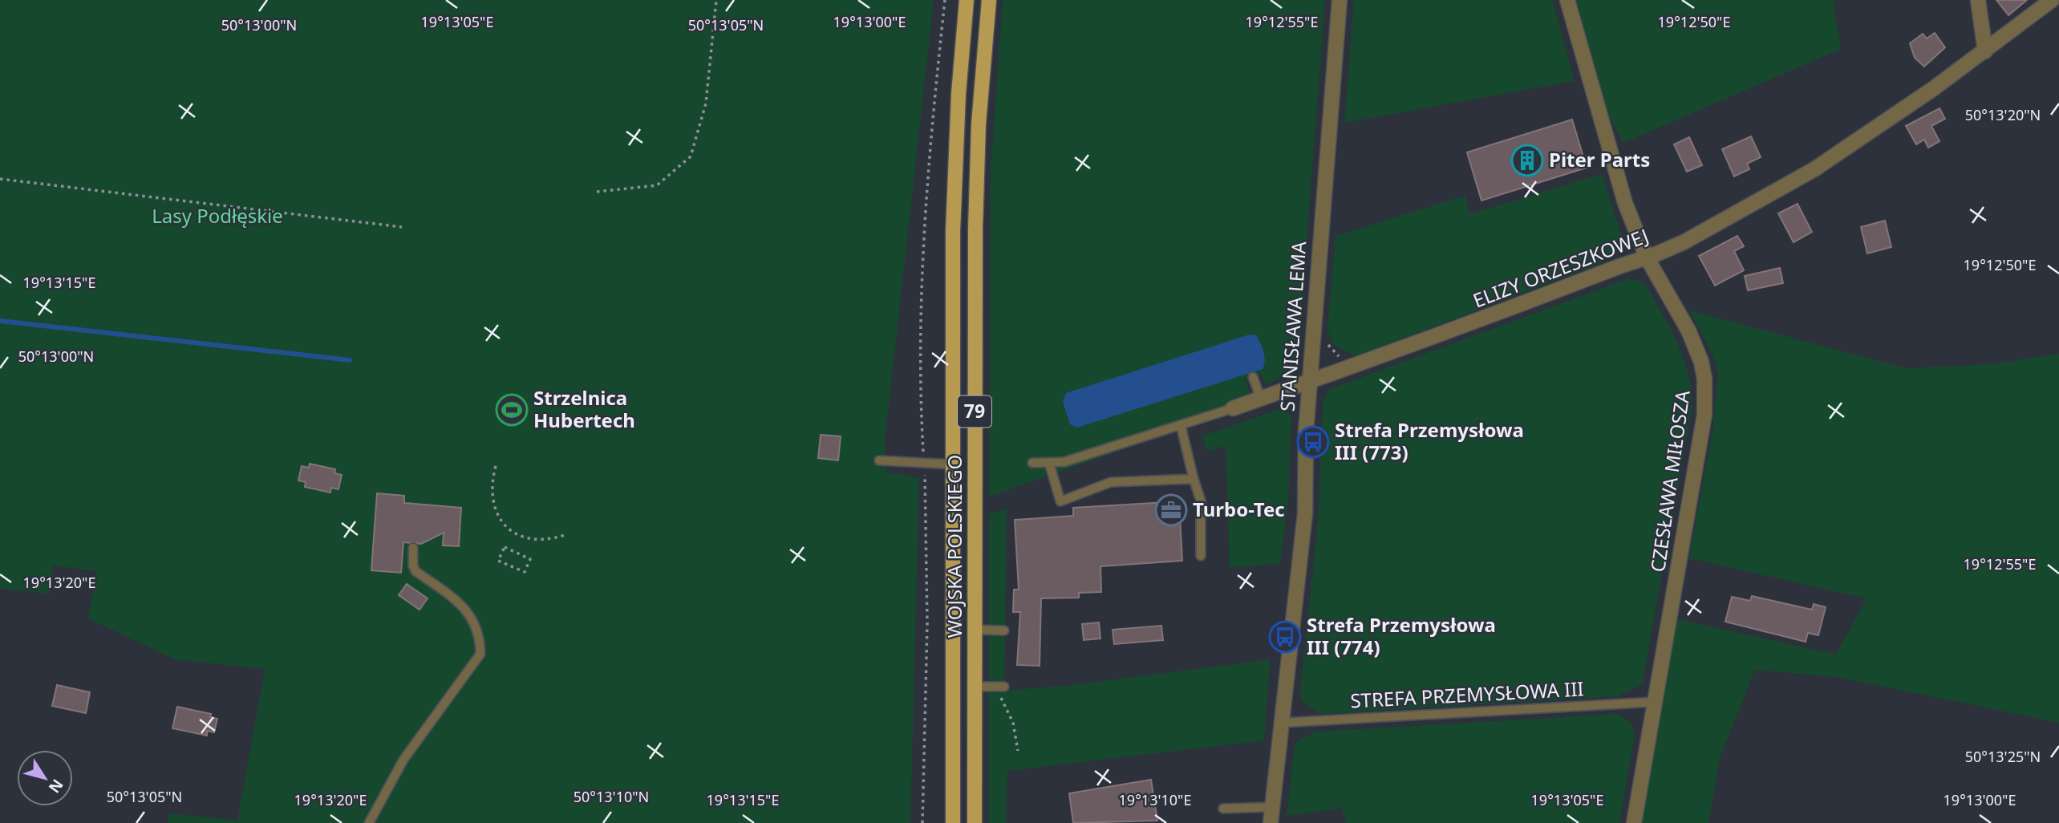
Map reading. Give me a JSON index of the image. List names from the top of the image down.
{
  "streets": {
    "main road": ["79", "WOJSKA POLSKIEGO"],
    "street": ["ELIZY ORZESZKOWEJ", "STANISŁAWA LEMA", "CZESŁAWA MIŁOSZA"],
    "lane": ["STREFA PRZEMYSŁOWA III"]
  },
  "crossings": [
    ["ELIZY ORZESZKOWEJ", "STANISŁAWA LEMA"],
    ["ELIZY ORZESZKOWEJ", "CZESŁAWA MIŁOSZA"],
    ["STANISŁAWA LEMA", "STREFA PRZEMYSŁOWA III"],
    ["CZESŁAWA MIŁOSZA", "STREFA PRZEMYSŁOWA III"]
  ],
  "parks": ["Lasy Podłęskie"],
  "places": {
    "building": ["Piter Parts"],
    "sports": ["Strzelnica Hubertech"],
    "bus stop": ["Strefa Przemysłowa III (773)", "Strefa Przemysłowa III (774)"],
    "office": ["Turbo-Tec"]
  },
  "north": "bottom right",
  "coordinates": [
    "19°13'05\"E",
    "19°13'00\"E",
    "19°12'55\"E",
    "19°12'50\"E",
    "50°13'00\"N",
    "50°13'05\"N",
    "50°13'20\"N",
    "19°13'15\"E",
    "19°13'20\"E",
    "50°13'25\"N",
    "50°13'10\"N",
    "19°13'10\"E"
  ]
}
